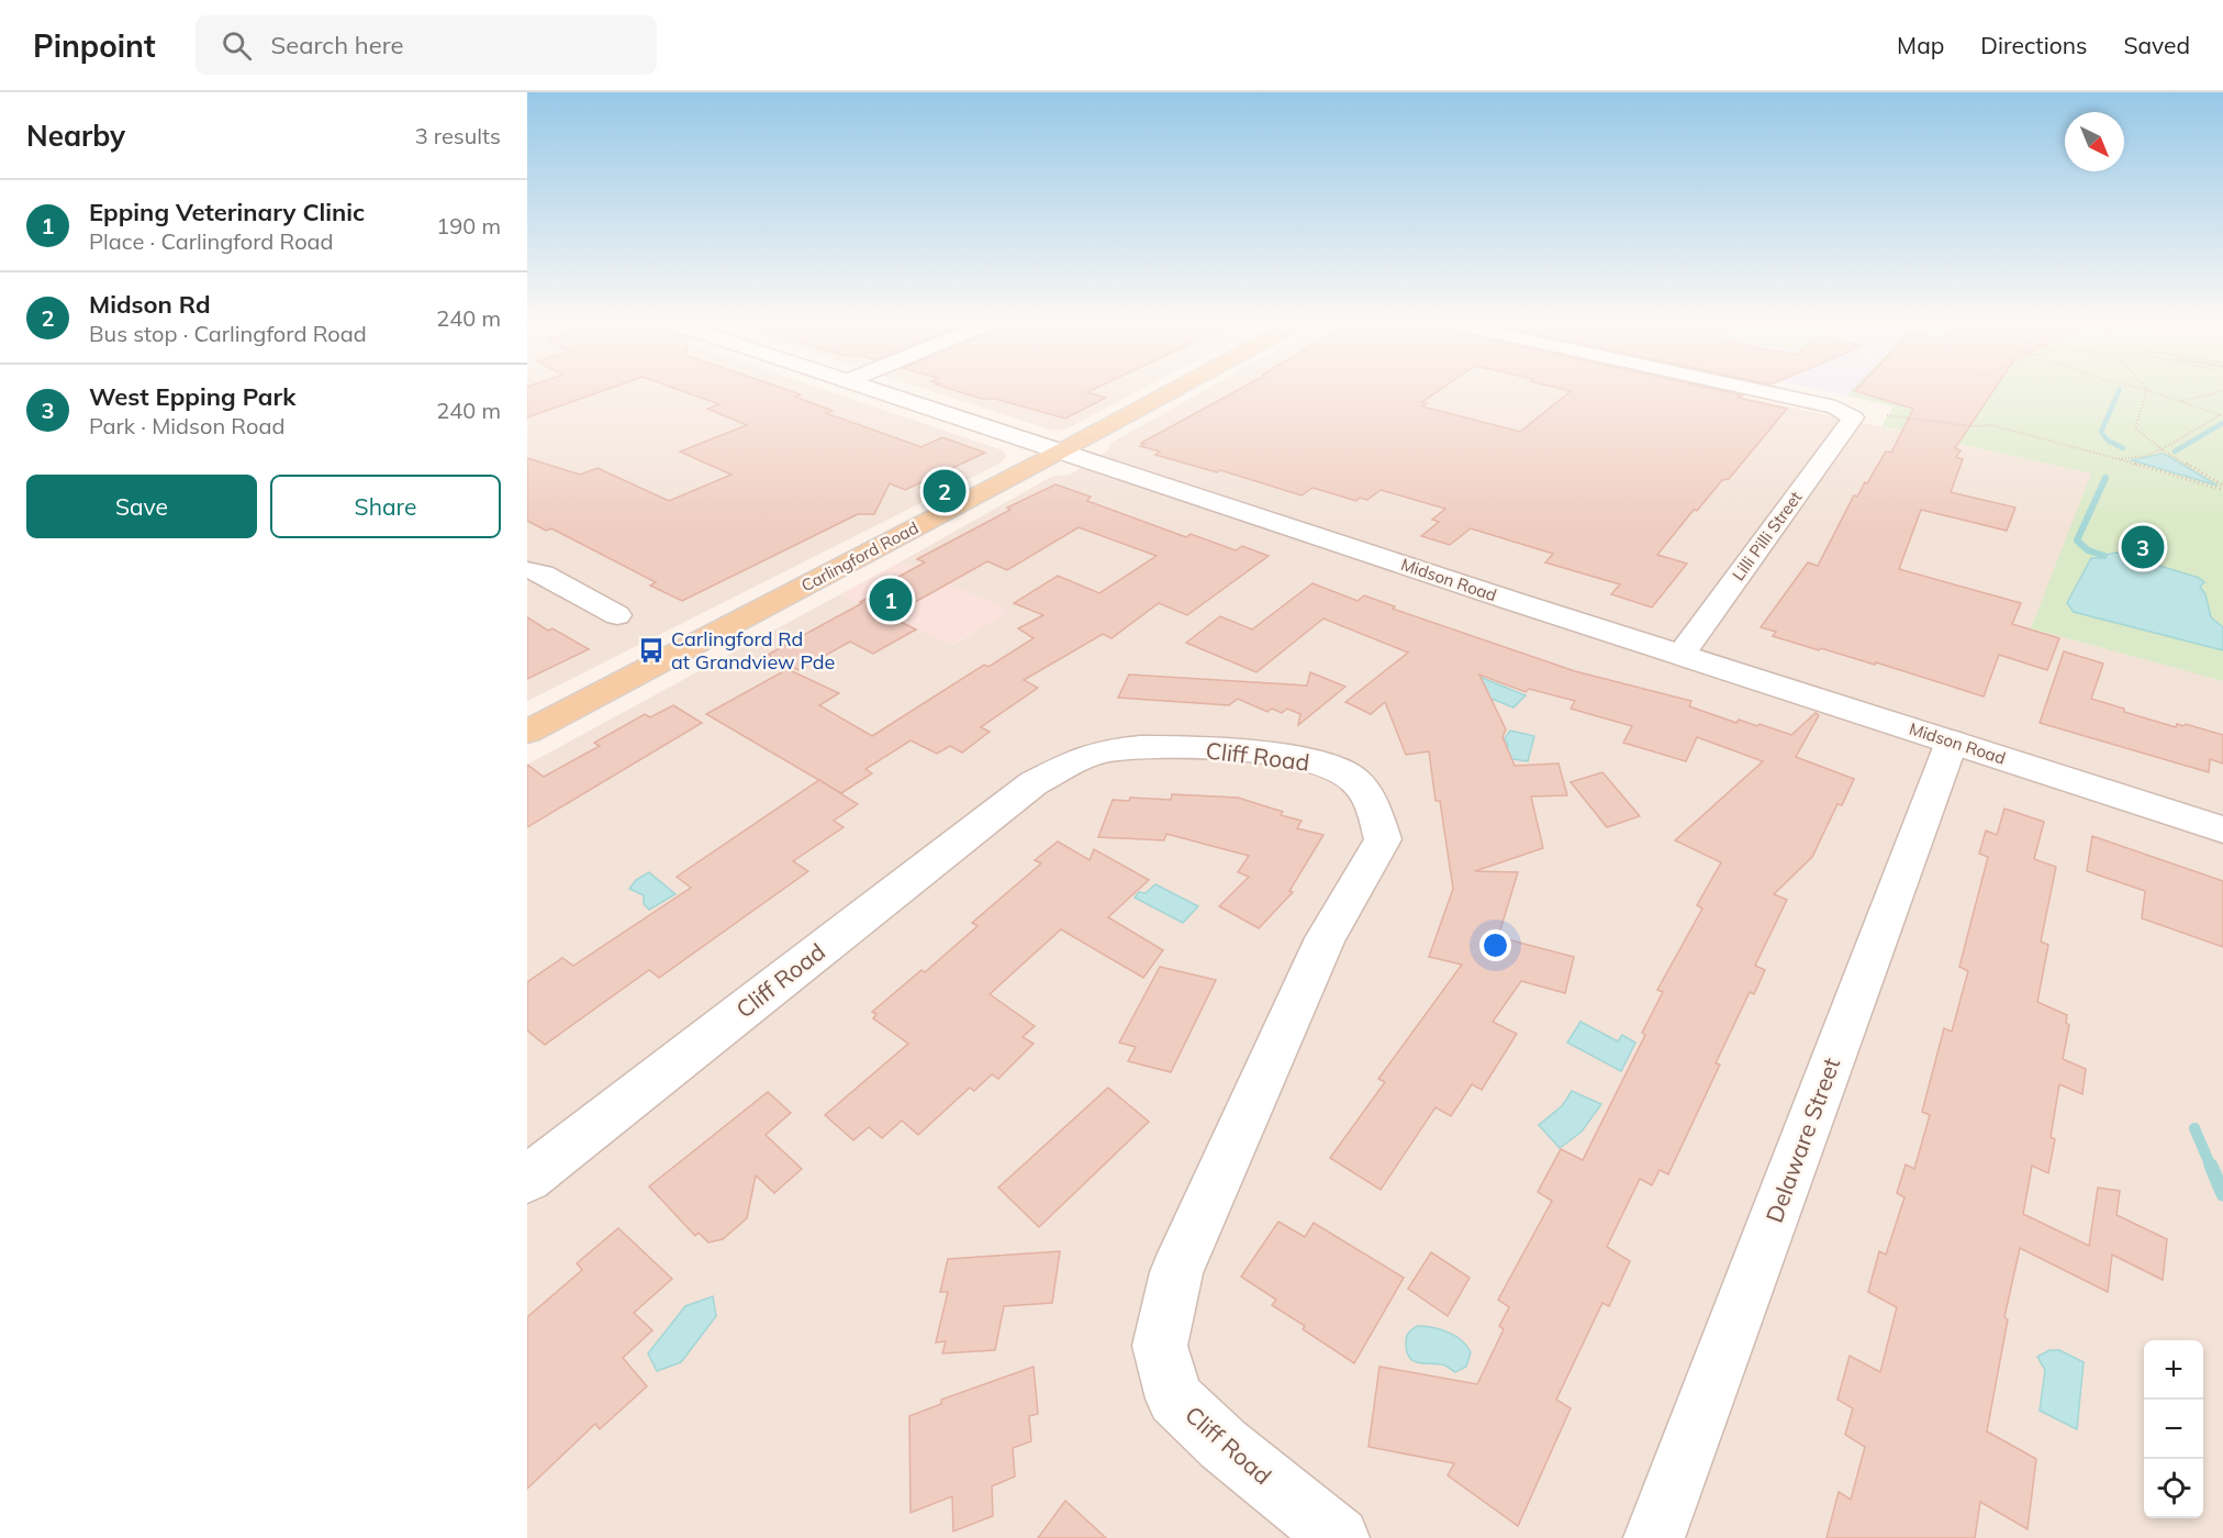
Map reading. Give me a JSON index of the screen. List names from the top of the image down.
{
  "streets": {
    "main road": ["Carlingford Road"],
    "street": [
      "Lilli Pilli Street",
      "Midson Road",
      "Cliff Road",
      "Delaware Street"
    ]
  },
  "crossings": [
    ["Lilli Pilli Street", "Midson Road"],
    ["Carlingford Road", "Midson Road"],
    ["Midson Road", "Delaware Street"]
  ],
  "places": {
    "bus stop": ["Carlingford Rd at Grandview Pde"]
  },
  "north": "bottom right",
  "page": {
    "header": "Pinpoint",
    "search": "Search here",
    "nav": ["Map", "Directions", "Saved"],
    "heading": ["Nearby", "3 results"],
    "list": [
      {
        "mark": "1",
        "name": "Epping Veterinary Clinic",
        "note": "Place · Carlingford Road",
        "value": "190 m"
      },
      {
        "mark": "2",
        "name": "Midson Rd",
        "note": "Bus stop · Carlingford Road",
        "value": "240 m"
      },
      {
        "mark": "3",
        "name": "West Epping Park",
        "note": "Park · Midson Road",
        "value": "240 m"
      }
    ],
    "buttons": ["Save", "Share"],
    "pins": ["2", "3", "1"],
    "map_buttons": ["+", "−"]
  }
}
